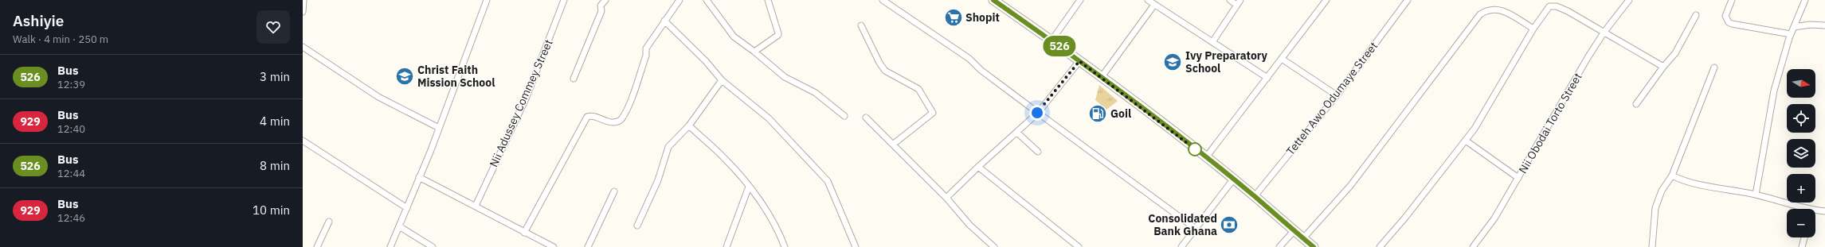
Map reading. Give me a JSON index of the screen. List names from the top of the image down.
{
  "streets": {
    "street": ["Tetteh Awo Odumaye Street", "Nii Adussey Commey Street", "Nii Obodai Torto Street"]
  },
  "places": {
    "supermarket": ["Shopit"],
    "school or university": ["Ivy Preparatory School", "Christ Faith Mission School"],
    "fuel station": ["Goil"],
    "bank": ["Consolidated Bank Ghana"]
  },
  "lines": ["bus line 526"],
  "north": "right",
  "page": {
    "heading": ["Ashiyie", "Walk · 4 min · 250 m"],
    "on_map": "526",
    "list": [
      {
        "mark": "526",
        "name": "Bus",
        "note": "12:39",
        "value": "3 min"
      },
      {
        "mark": "929",
        "name": "Bus",
        "note": "12:40",
        "value": "4 min"
      },
      {
        "mark": "526",
        "name": "Bus",
        "note": "12:44",
        "value": "8 min"
      },
      {
        "mark": "929",
        "name": "Bus",
        "note": "12:46",
        "value": "10 min"
      }
    ],
    "map_buttons": ["+", "−"]
  }
}
